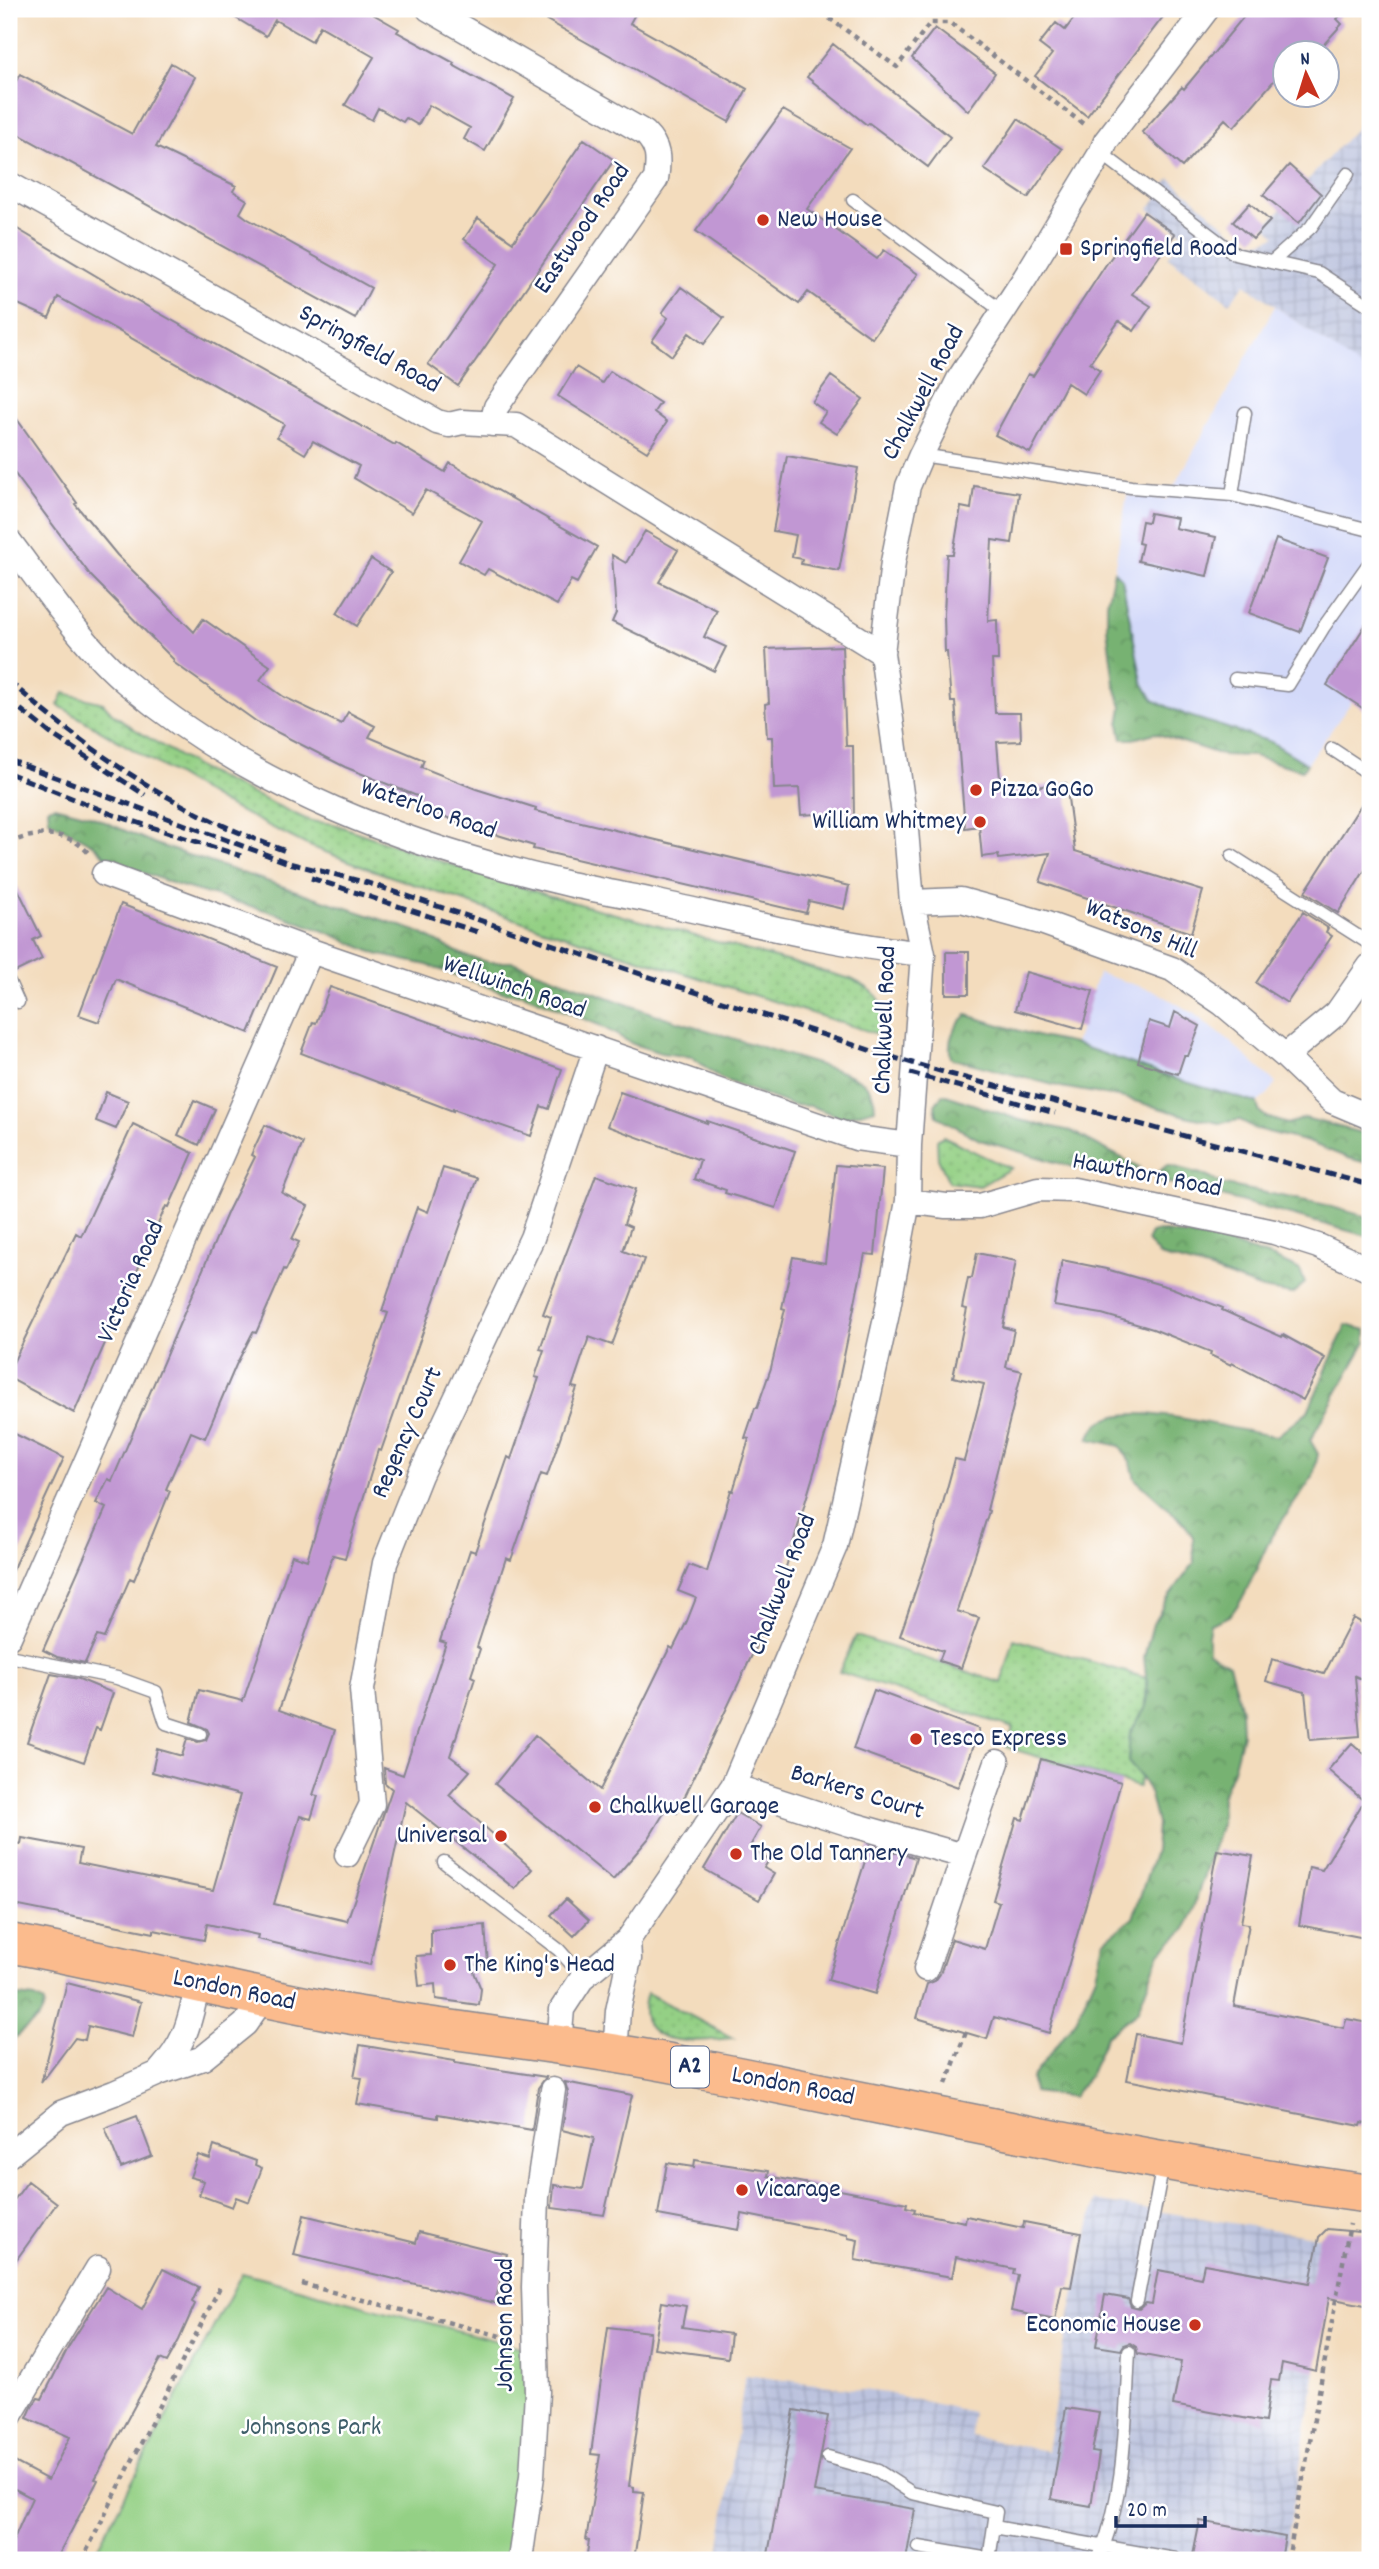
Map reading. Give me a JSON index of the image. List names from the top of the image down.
{
  "streets": {
    "main road": ["London Road", "A2"],
    "street": [
      "Eastwood Road",
      "Springfield Road",
      "Chalkwell Road",
      "Waterloo Road",
      "Watsons Hill",
      "Wellwinch Road",
      "Hawthorn Road",
      "Victoria Road",
      "Regency Court",
      "Barkers Court",
      "Johnson Road"
    ]
  },
  "crossings": [
    ["Eastwood Road", "Springfield Road"],
    ["Springfield Road", "Chalkwell Road"],
    ["Chalkwell Road", "Waterloo Road"],
    ["Chalkwell Road", "Watsons Hill"],
    ["Chalkwell Road", "Wellwinch Road"],
    ["Chalkwell Road", "Hawthorn Road"],
    ["Chalkwell Road", "Barkers Court"],
    ["Chalkwell Road", "London Road"],
    ["Wellwinch Road", "Victoria Road"],
    ["Wellwinch Road", "Regency Court"]
  ],
  "parks": ["Johnsons Park"],
  "places": {
    "other": [
      "New House",
      "Pizza GoGo",
      "William Whitmey",
      "Tesco Express",
      "Chalkwell Garage",
      "Universal",
      "The Old Tannery",
      "The King's Head",
      "Vicarage",
      "Economic House"
    ],
    "transit": ["Springfield Road"]
  },
  "scale_bar": "20 m",
  "north": "top"
}
